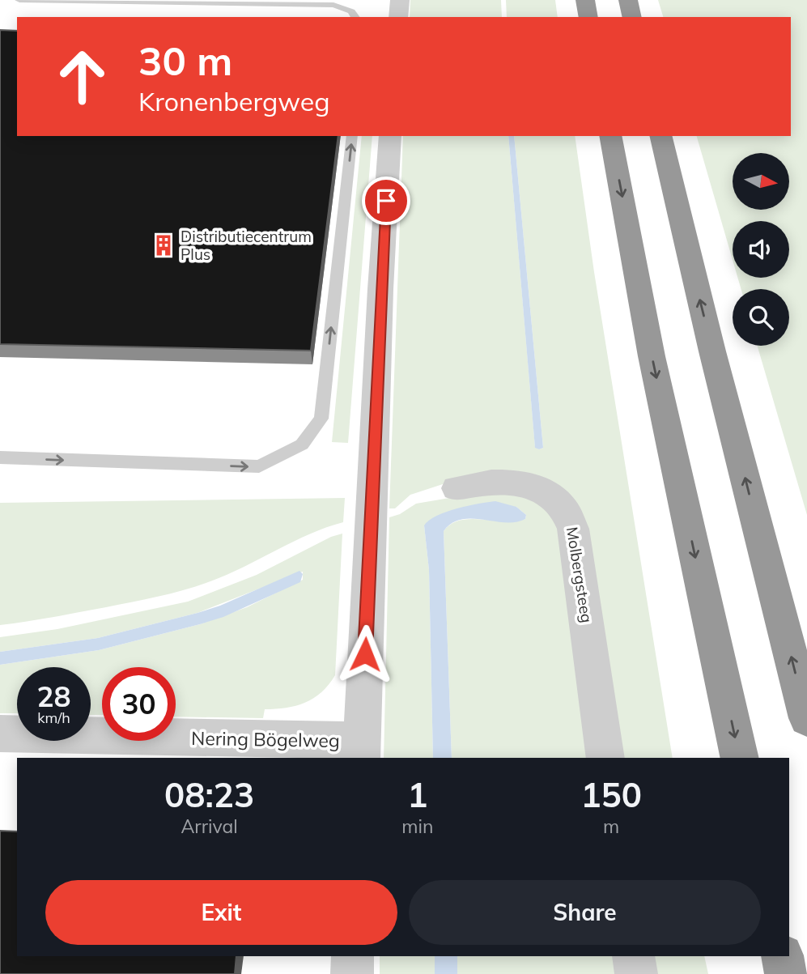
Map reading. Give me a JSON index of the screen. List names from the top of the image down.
{
  "streets": {
    "street": ["Molbergsteeg", "Nering Bögelweg"]
  },
  "places": {
    "building": ["Distributiecentrum Plus"]
  },
  "north": "right",
  "page": {
    "turn": ["30 m", "Kronenbergweg"],
    "speed": "28 km/h",
    "limit": "30",
    "eta": [
      "08:23",
      "Arrival",
      "1",
      "min",
      "150",
      "m"
    ],
    "buttons": ["Exit", "Share"]
  }
}
